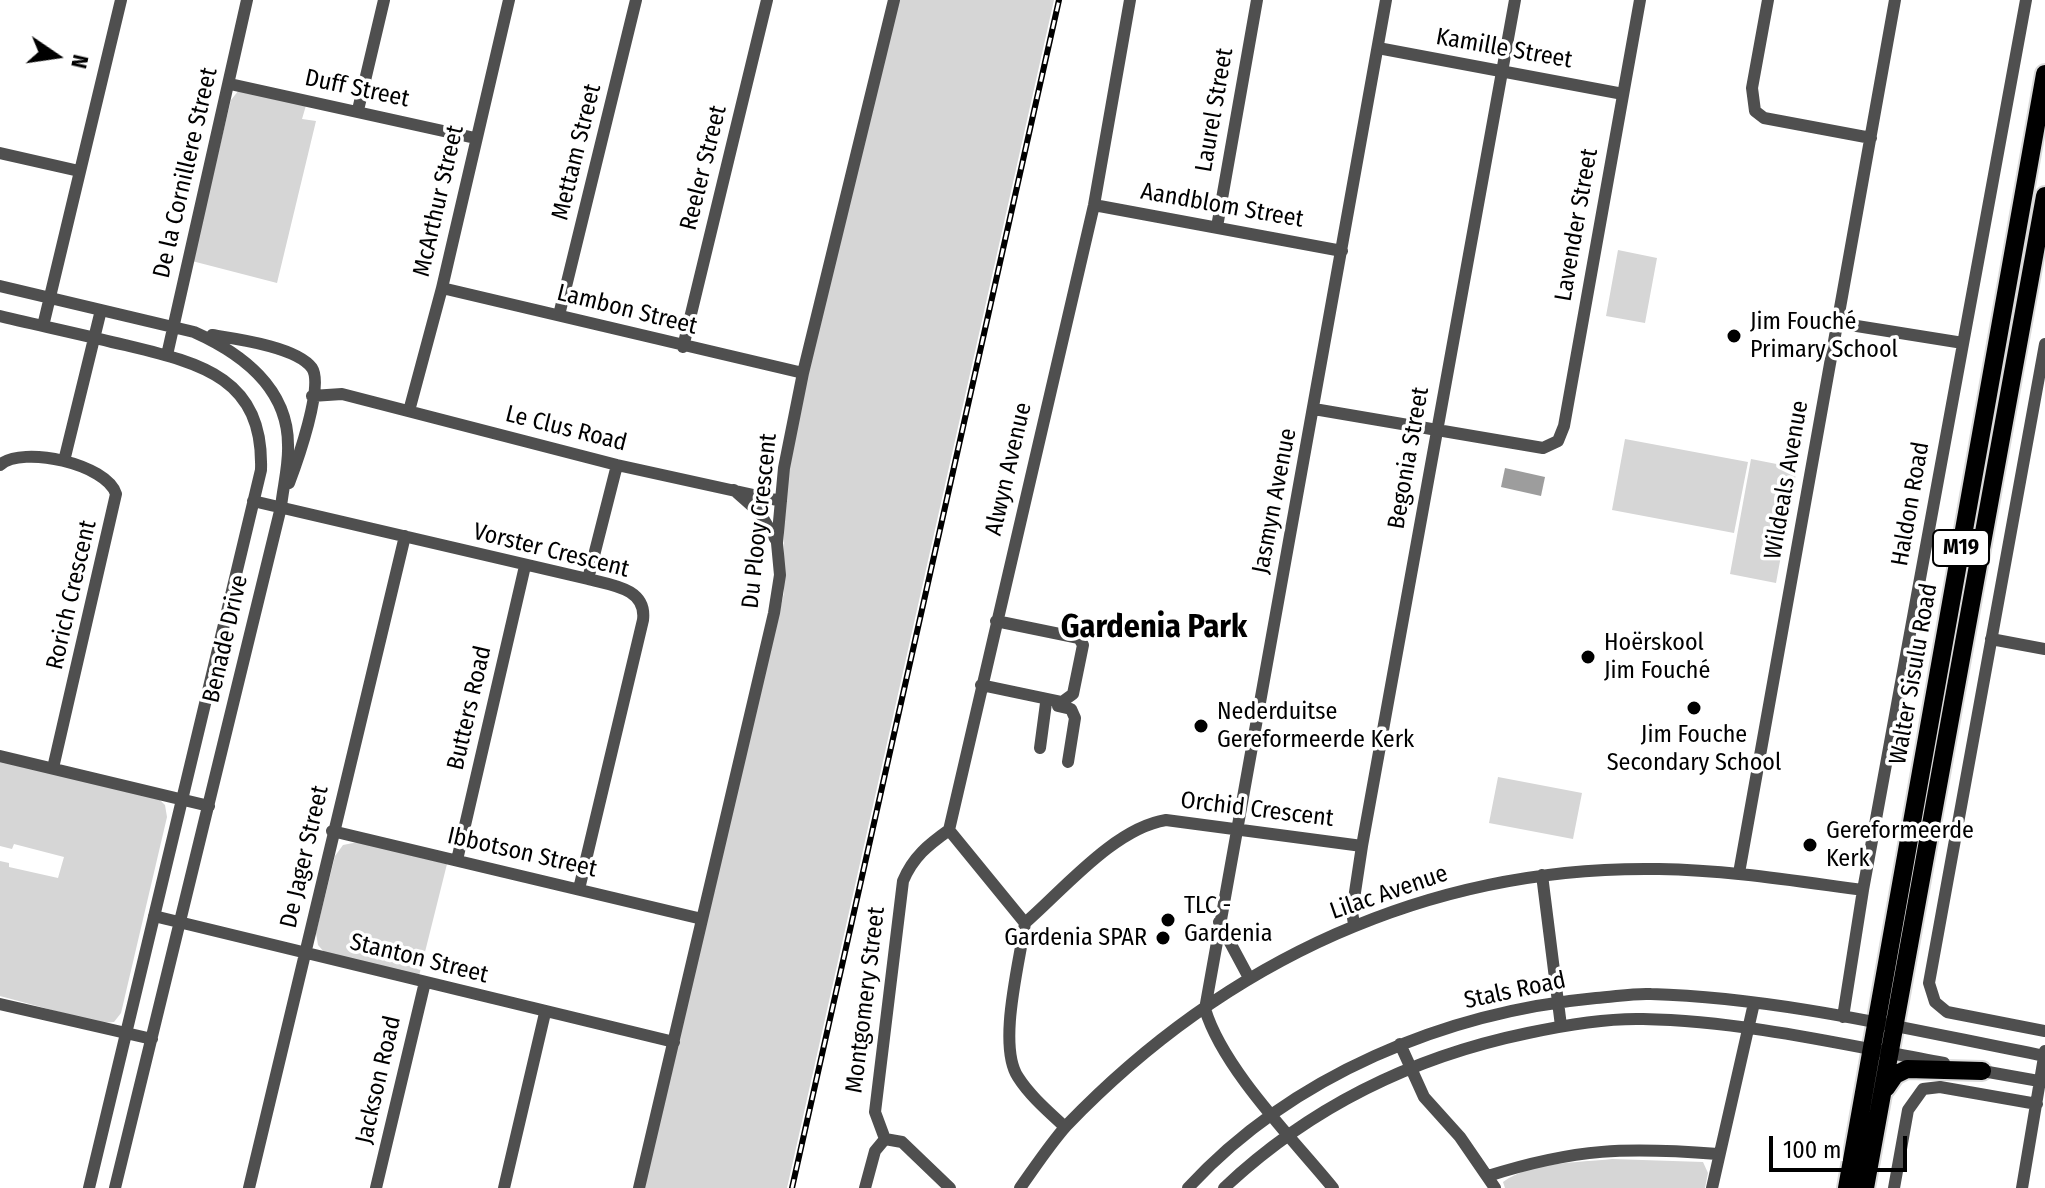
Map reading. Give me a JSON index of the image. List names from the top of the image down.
{
  "streets": {
    "highway": ["M19", "Walter Sisulu Road"],
    "street": [
      "Kamille Street",
      "Duff Street",
      "Laurel Street",
      "Mettam Street",
      "Reeler Street",
      "De la Cornillere Street",
      "McArthur Street",
      "Aandblom Street",
      "Lavender Street",
      "Lambon Street",
      "Le Clus Road",
      "Begonia Street",
      "Alwyn Avenue",
      "Wildeals Avenue",
      "Jasmyn Avenue",
      "Haldon Road",
      "Du Plooy Crescent",
      "Vorster Crescent",
      "Rorich Crescent",
      "Benade Drive",
      "Butters Road",
      "Orchid Crescent",
      "Ibbotson Street",
      "De Jager Street",
      "Lilac Avenue",
      "Stanton Street",
      "Stals Road",
      "Montgomery Street",
      "Jackson Road"
    ]
  },
  "crossings": [
    ["Kamille Street", "Lavender Street"],
    ["Kamille Street", "Begonia Street"],
    ["Kamille Street", "Jasmyn Avenue"],
    ["Duff Street", "De la Cornillere Street"],
    ["Duff Street", "McArthur Street"],
    ["Laurel Street", "Aandblom Street"],
    ["Mettam Street", "Lambon Street"],
    ["Reeler Street", "Lambon Street"],
    ["De la Cornillere Street", "Benade Drive"],
    ["McArthur Street", "Lambon Street"],
    ["McArthur Street", "Le Clus Road"],
    ["Aandblom Street", "Alwyn Avenue"],
    ["Aandblom Street", "Jasmyn Avenue"],
    ["Lavender Street", "Begonia Street"],
    ["Lambon Street", "Du Plooy Crescent"],
    ["Le Clus Road", "Du Plooy Crescent"],
    ["Le Clus Road", "Benade Drive"],
    ["Begonia Street", "Orchid Crescent"],
    ["Begonia Street", "Lilac Avenue"],
    ["Alwyn Avenue", "Montgomery Street"],
    ["Wildeals Avenue", "Lilac Avenue"],
    ["Jasmyn Avenue", "Orchid Crescent"],
    ["Jasmyn Avenue", "Lilac Avenue"],
    ["Haldon Road", "Lilac Avenue"],
    ["Haldon Road", "Stals Road"],
    ["Du Plooy Crescent", "Ibbotson Street"],
    ["Du Plooy Crescent", "Stanton Street"],
    ["Vorster Crescent", "Benade Drive"],
    ["Vorster Crescent", "Butters Road"],
    ["Vorster Crescent", "Ibbotson Street"],
    ["Vorster Crescent", "De Jager Street"],
    ["Benade Drive", "Stanton Street"],
    ["Walter Sisulu Road", "Stals Road"],
    ["Butters Road", "Ibbotson Street"],
    ["Ibbotson Street", "De Jager Street"],
    ["De Jager Street", "Stanton Street"],
    ["Stanton Street", "Jackson Road"]
  ],
  "districts": ["Gardenia Park"],
  "places": [
    "Jim Fouché Primary School",
    "Hoërskool Jim Fouché",
    "Jim Fouche Secondary School",
    "Nederduitse Gereformeerde Kerk",
    "Gereformeerde Kerk",
    "TLC - Gardenia",
    "Gardenia SPAR"
  ],
  "scale_bar": "100 m",
  "north": "right"
}
